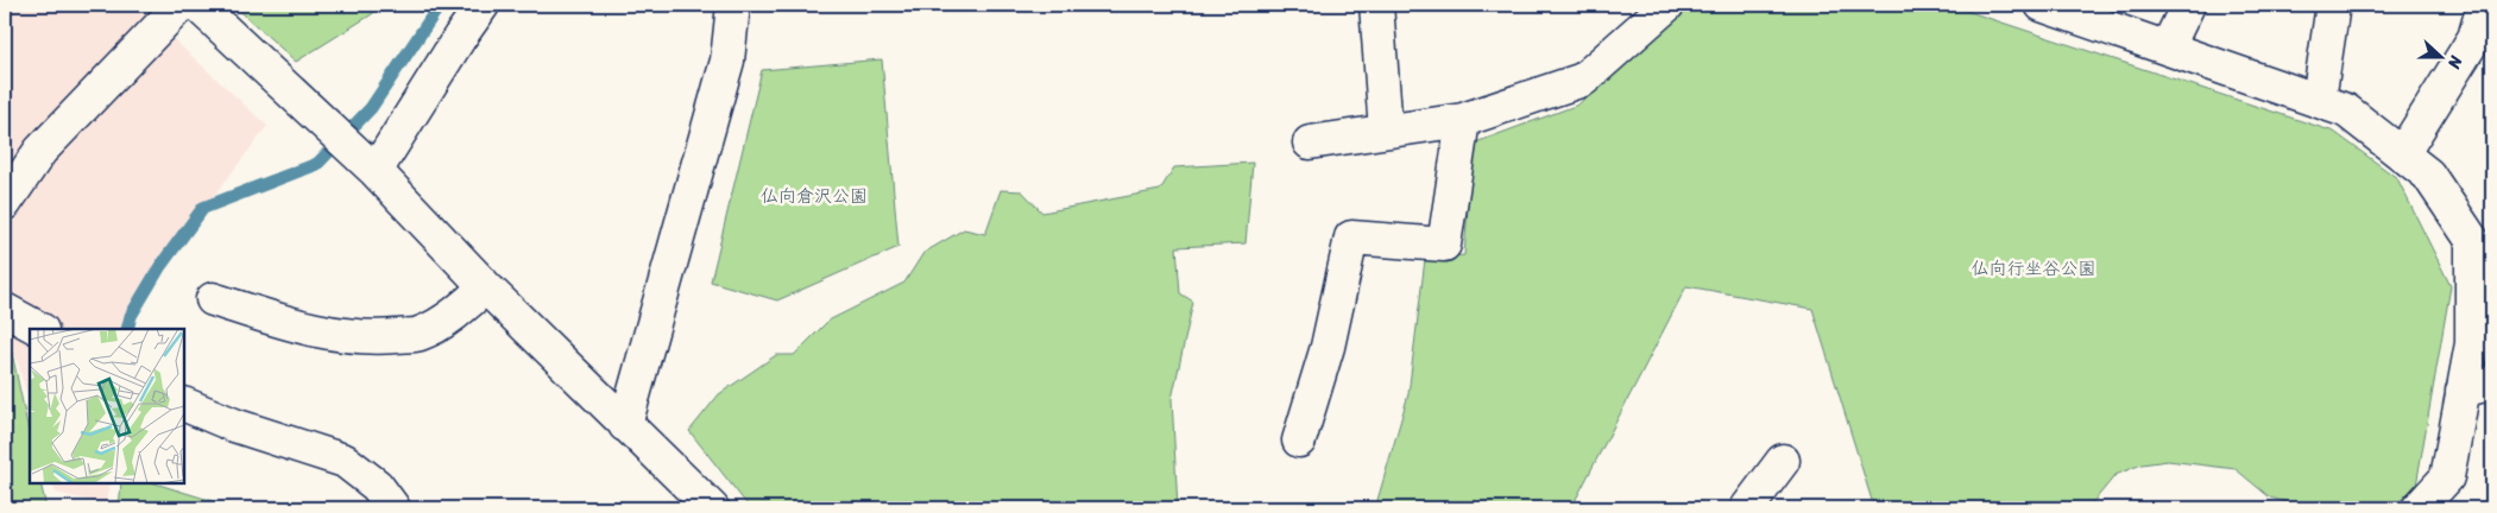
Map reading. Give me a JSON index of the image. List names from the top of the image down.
{
  "parks": ["仏向倉沢公園", "仏向行坐谷公園"],
  "north": "right"
}
